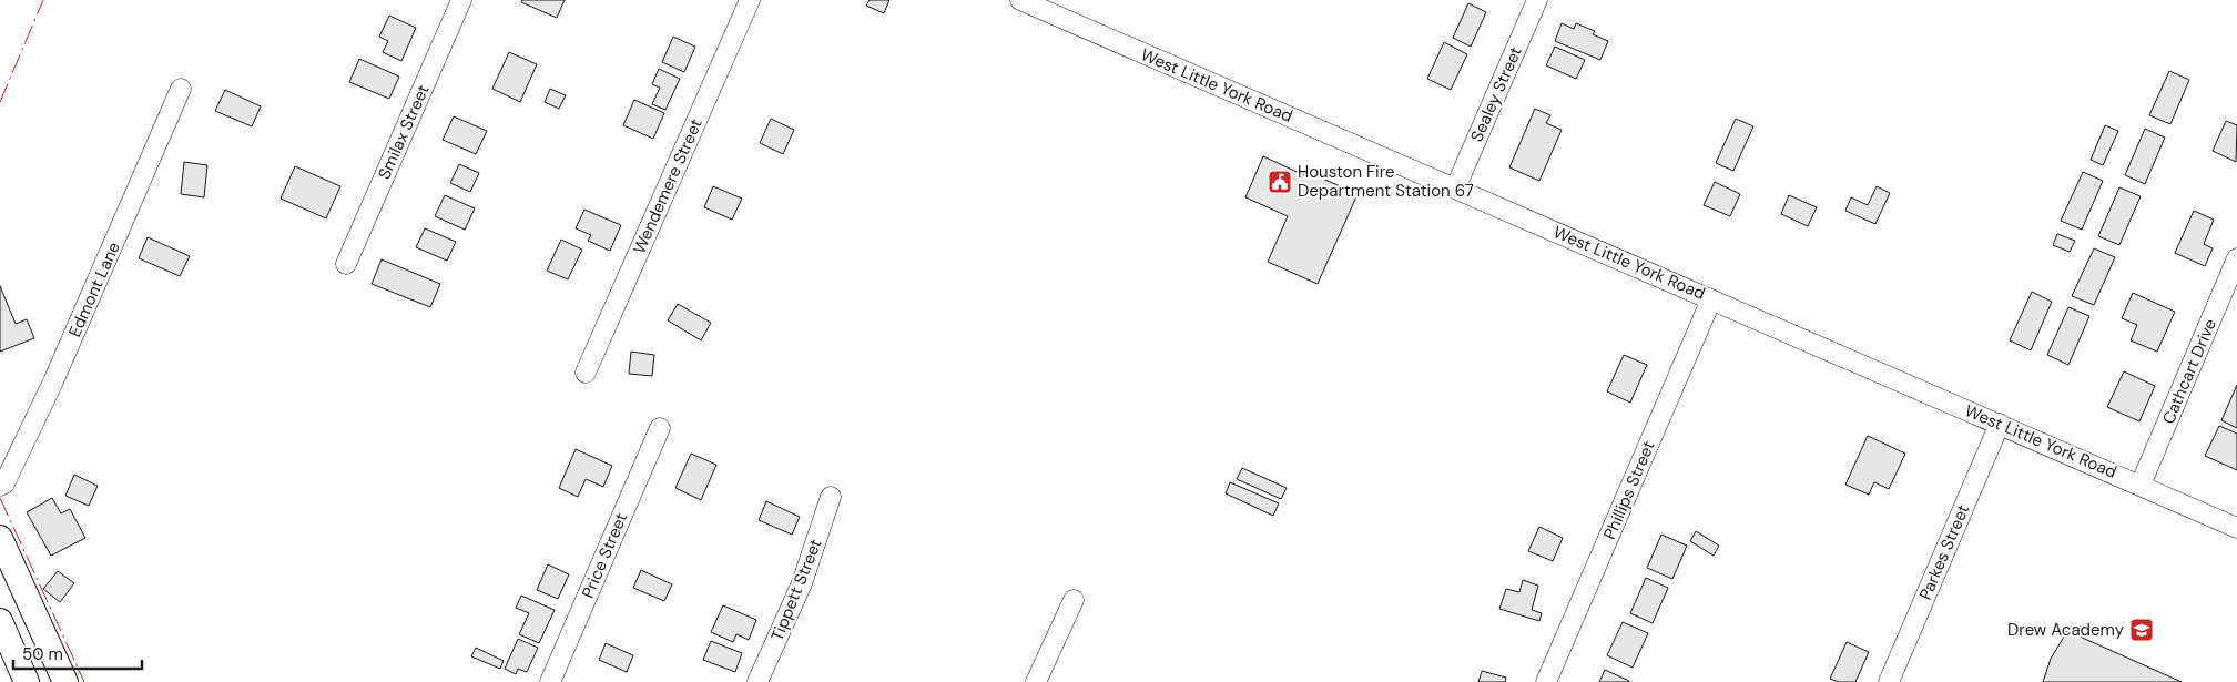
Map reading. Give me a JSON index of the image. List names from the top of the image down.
{
  "streets": {
    "street": [
      "West Little York Road",
      "Sealey Street",
      "Smilax Street",
      "Wendemere Street",
      "Edmont Lane",
      "Cathcart Drive",
      "Phillips Street",
      "Parkes Street",
      "Price Street",
      "Tippett Street"
    ]
  },
  "crossings": [
    ["West Little York Road", "Sealey Street"],
    ["West Little York Road", "Cathcart Drive"],
    ["West Little York Road", "Phillips Street"],
    ["West Little York Road", "Parkes Street"]
  ],
  "places": {
    "public building": ["Houston Fire Department Station 67"],
    "school or university": ["Drew Academy"]
  },
  "scale_bar": "50 m"
}
